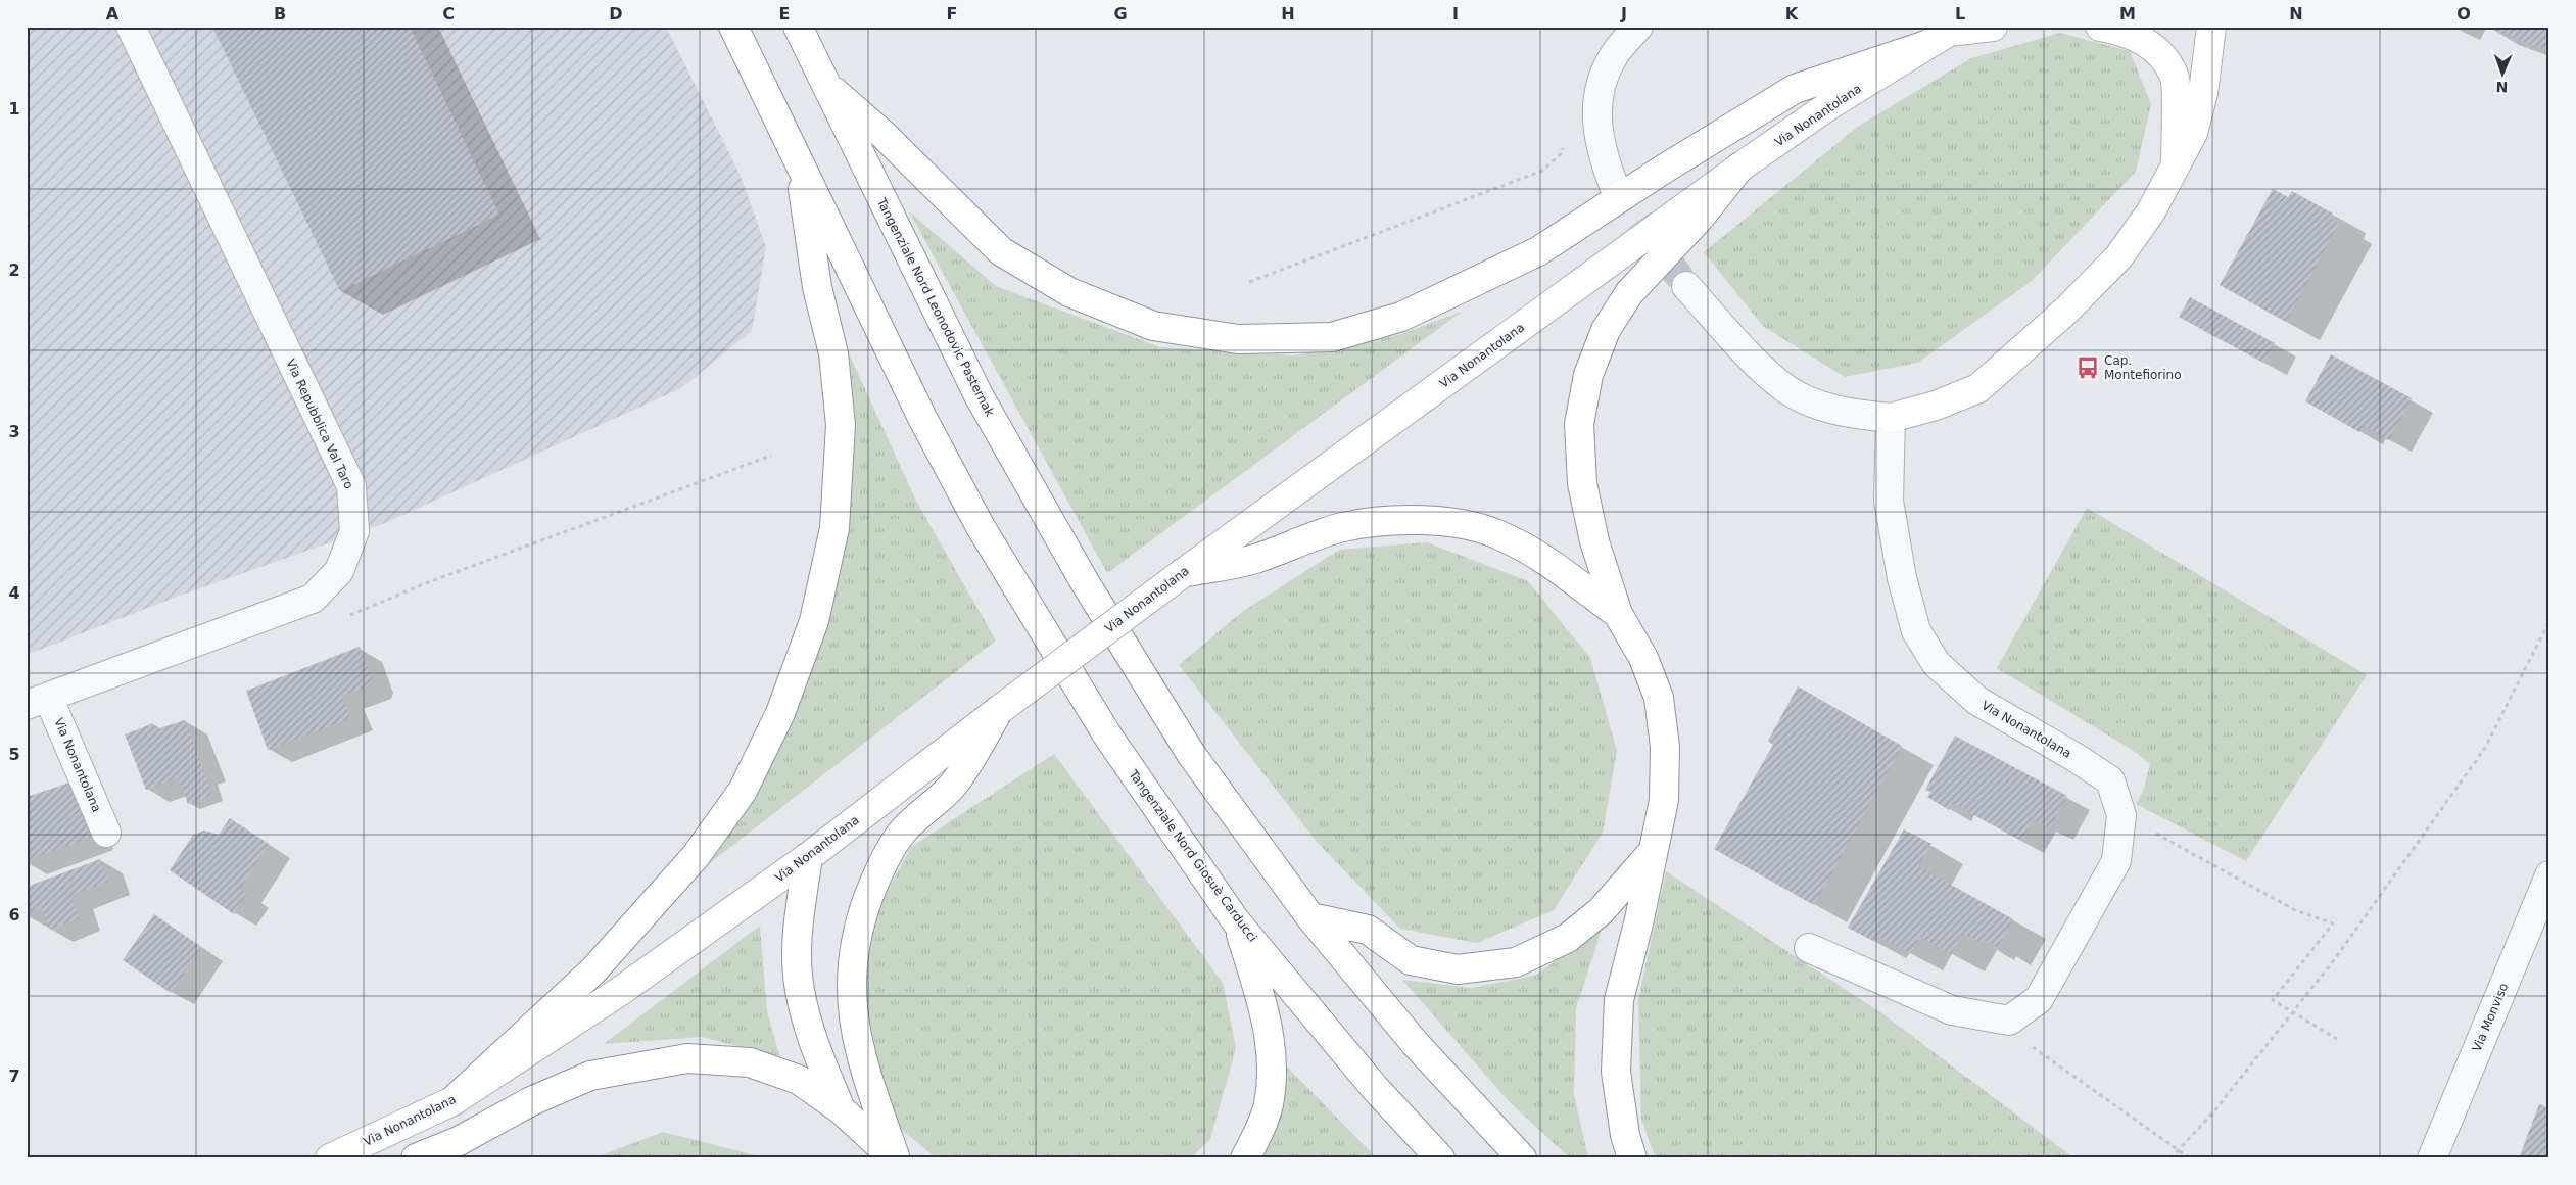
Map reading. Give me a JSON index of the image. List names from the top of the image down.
{
  "streets": {
    "main road": ["Via Nonantolana", "Tangenziale Nord Leonodovic Pasternak", "Tangenziale Nord Giosuè Carducci"],
    "street": ["Via Repubblica Val Taro", "Via Monviso"]
  },
  "crossings": [
    ["Via Nonantolana", "Via Repubblica Val Taro"]
  ],
  "places": {
    "bus stop": ["Cap. Montefiorino"]
  },
  "north": "bottom",
  "grid": {
    "columns": [
      "A",
      "B",
      "C",
      "D",
      "E",
      "F",
      "G",
      "H",
      "I",
      "J",
      "K",
      "L",
      "M",
      "N",
      "O"
    ],
    "rows": [
      "1",
      "2",
      "3",
      "4",
      "5",
      "6",
      "7"
    ]
  }
}
